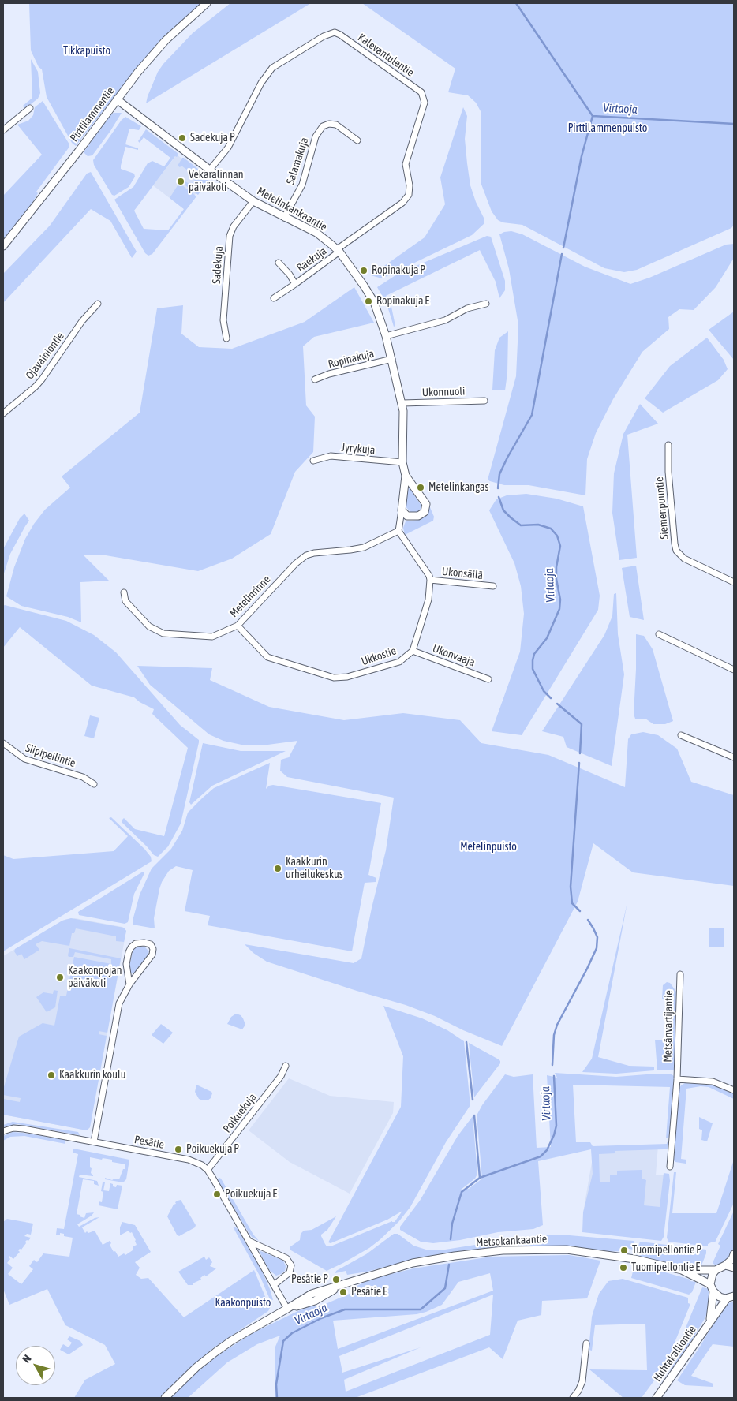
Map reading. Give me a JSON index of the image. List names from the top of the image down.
{
  "streets": {
    "street": [
      "Kalevantulentie",
      "Pirttilammentie",
      "Salamakuja",
      "Metelinkankaantie",
      "Raekuja",
      "Sadekuja",
      "Ojavainiontie",
      "Ropinakuja",
      "Ukonnuoli",
      "Jyrykuja",
      "Siemenpuuntie",
      "Ukonsäilä",
      "Metelinrinne",
      "Ukonvaaja",
      "Ukkostie",
      "Siipipeilintie",
      "Metsänvartijantie",
      "Poikuekuja",
      "Pesätie",
      "Metsokankaantie",
      "Huhtakalliontie"
    ]
  },
  "crossings": [
    ["Kalevantulentie", "Metelinkankaantie"],
    ["Kalevantulentie", "Raekuja"],
    ["Pirttilammentie", "Metelinkankaantie"],
    ["Salamakuja", "Metelinkankaantie"],
    ["Metelinkankaantie", "Raekuja"],
    ["Metelinkankaantie", "Sadekuja"],
    ["Metelinkankaantie", "Ropinakuja"],
    ["Metelinkankaantie", "Ukonnuoli"],
    ["Metelinkankaantie", "Jyrykuja"],
    ["Ukonsäilä", "Ukkostie"],
    ["Metelinrinne", "Ukkostie"],
    ["Ukonvaaja", "Ukkostie"],
    ["Poikuekuja", "Pesätie"],
    ["Metsokankaantie", "Huhtakalliontie"]
  ],
  "water": ["Virtaoja"],
  "parks": [
    "Tikkapuisto",
    "Pirttilammenpuisto",
    "Metelinpuisto",
    "Kaakonpuisto"
  ],
  "places": [
    "Sadekuja P",
    "Vekaralinnan päiväkoti",
    "Ropinakuja P",
    "Ropinakuja E",
    "Metelinkangas",
    "Kaakkurin urheilukeskus",
    "Kaakonpojan päiväkoti",
    "Kaakkurin koulu",
    "Poikuekuja P",
    "Poikuekuja E",
    "Tuomipellontie P",
    "Tuomipellontie E",
    "Pesätie P",
    "Pesätie E"
  ],
  "north": "top left"
}
